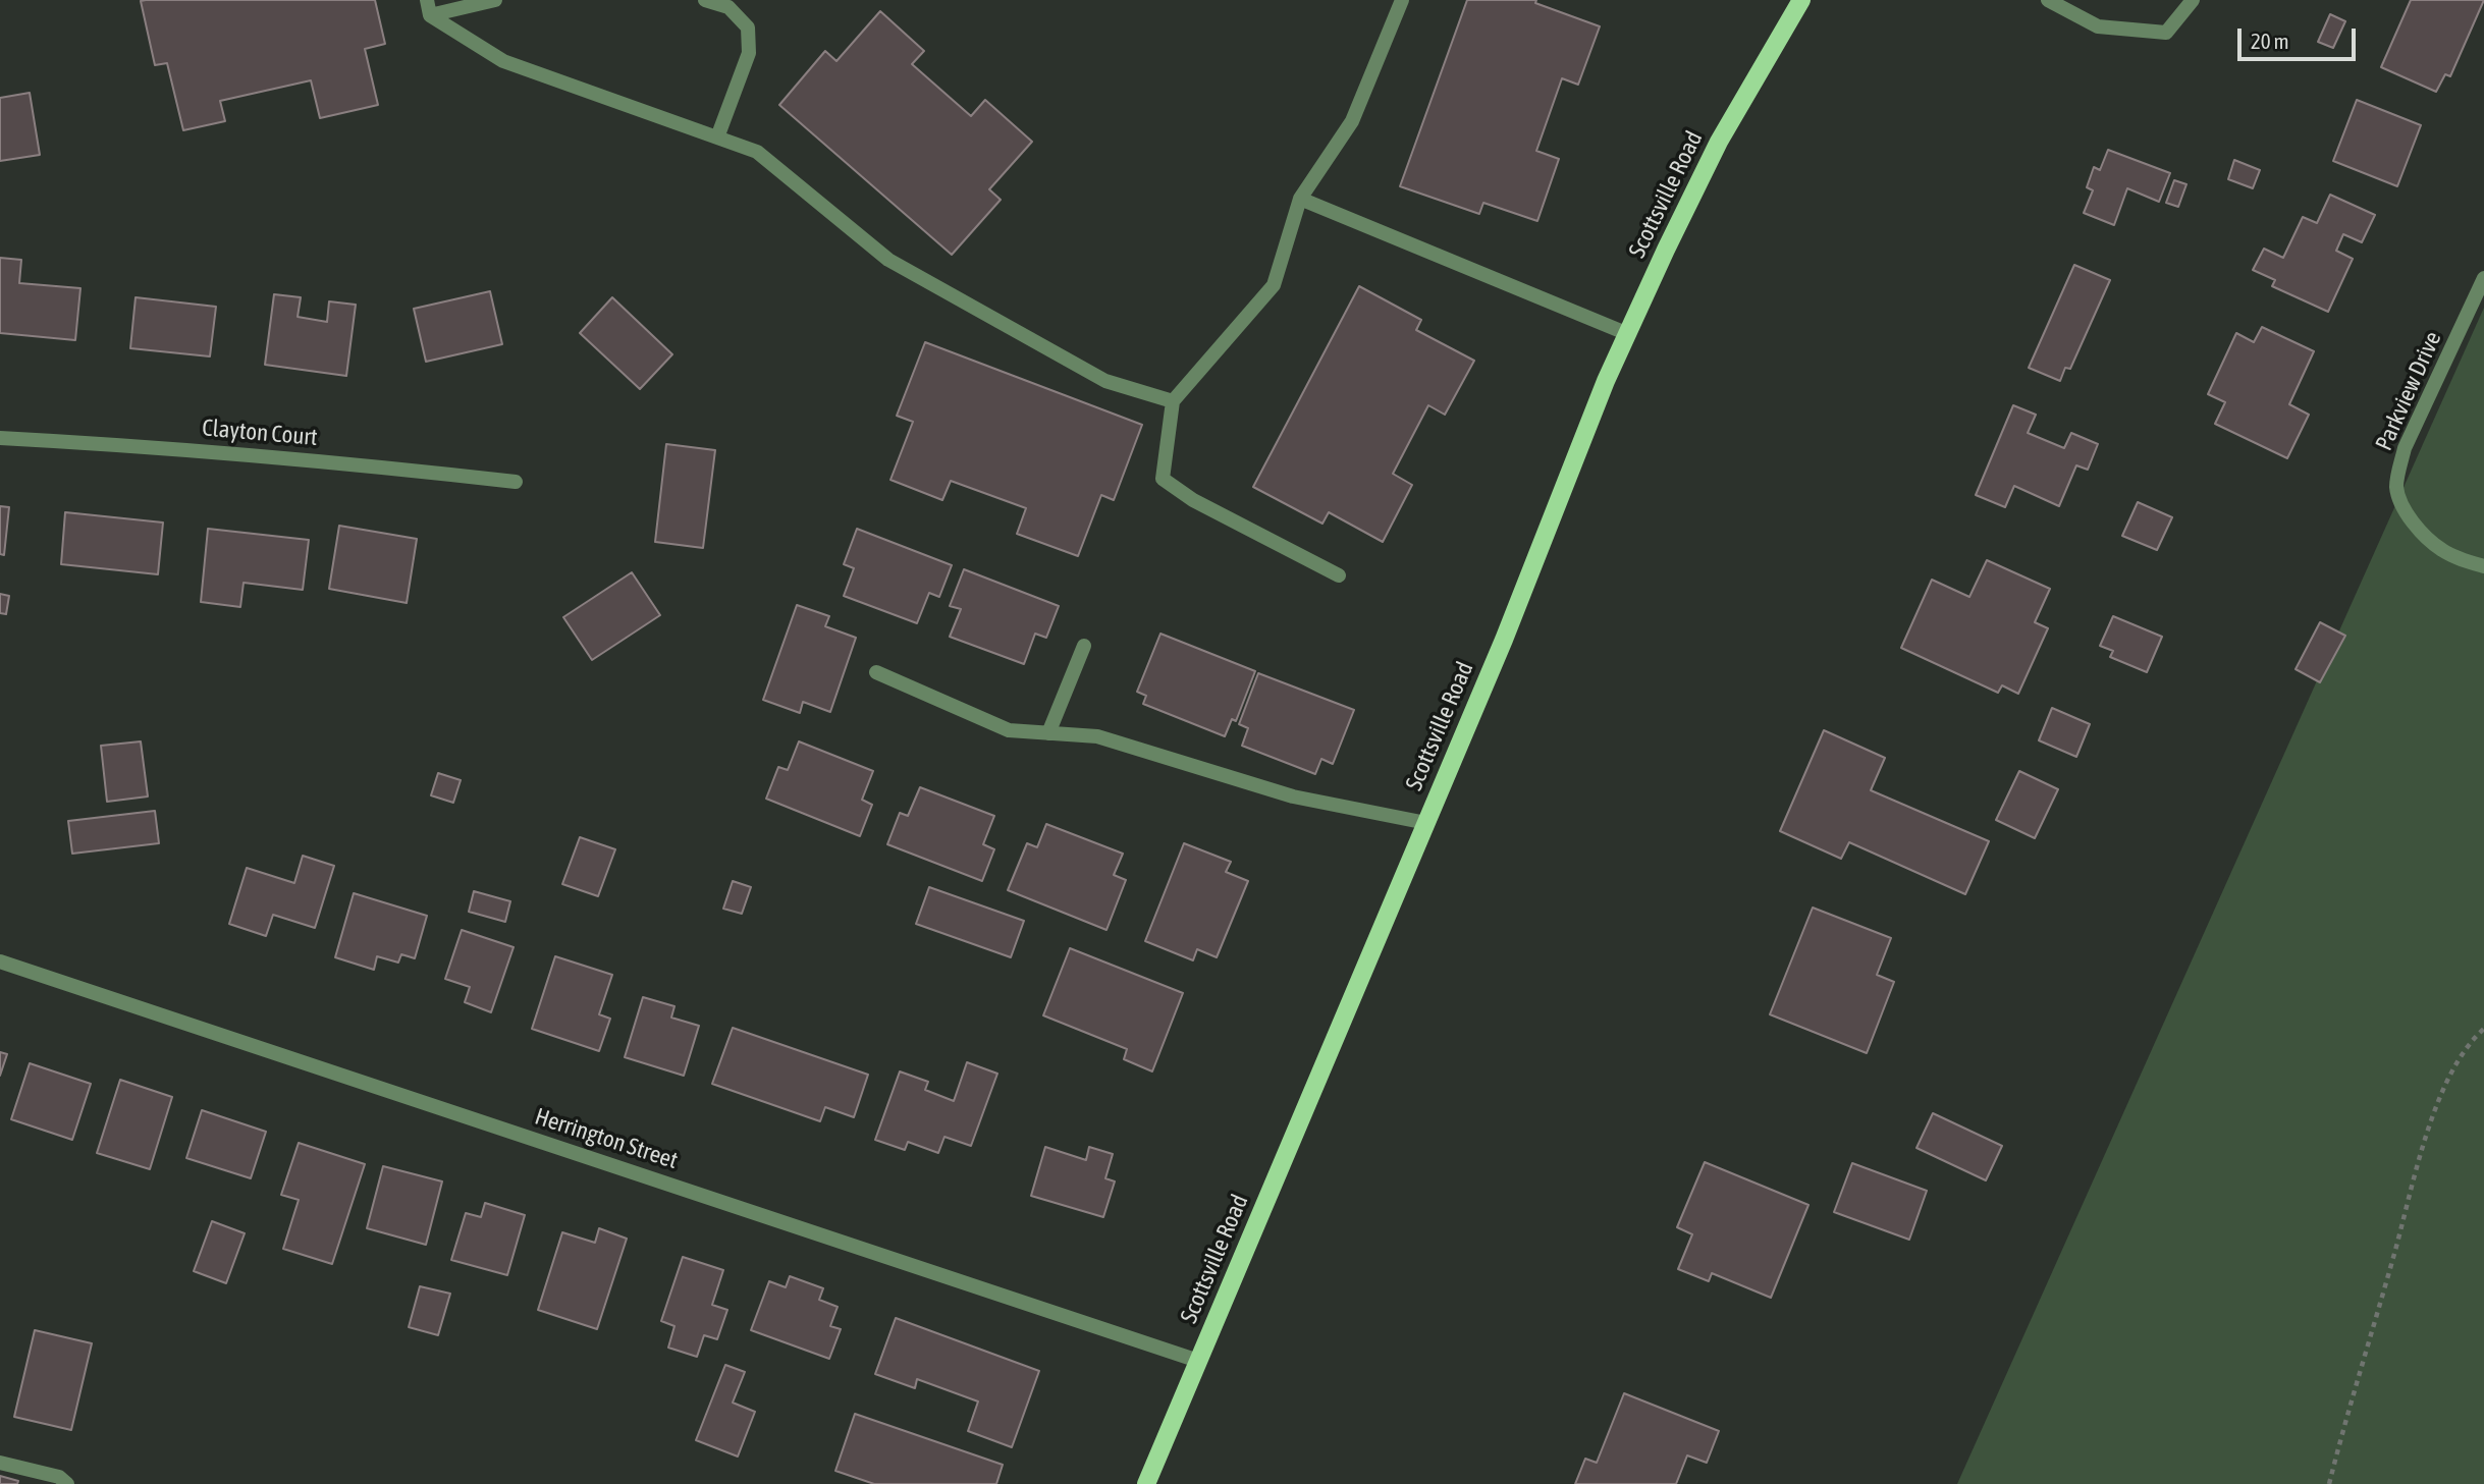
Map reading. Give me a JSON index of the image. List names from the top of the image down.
{
  "streets": {
    "main road": ["Scottsville Road"],
    "street": ["Parkview Drive", "Clayton Court", "Herrington Street"]
  },
  "crossings": [
    ["Scottsville Road", "Herrington Street"]
  ],
  "scale_bar": "20 m"
}
